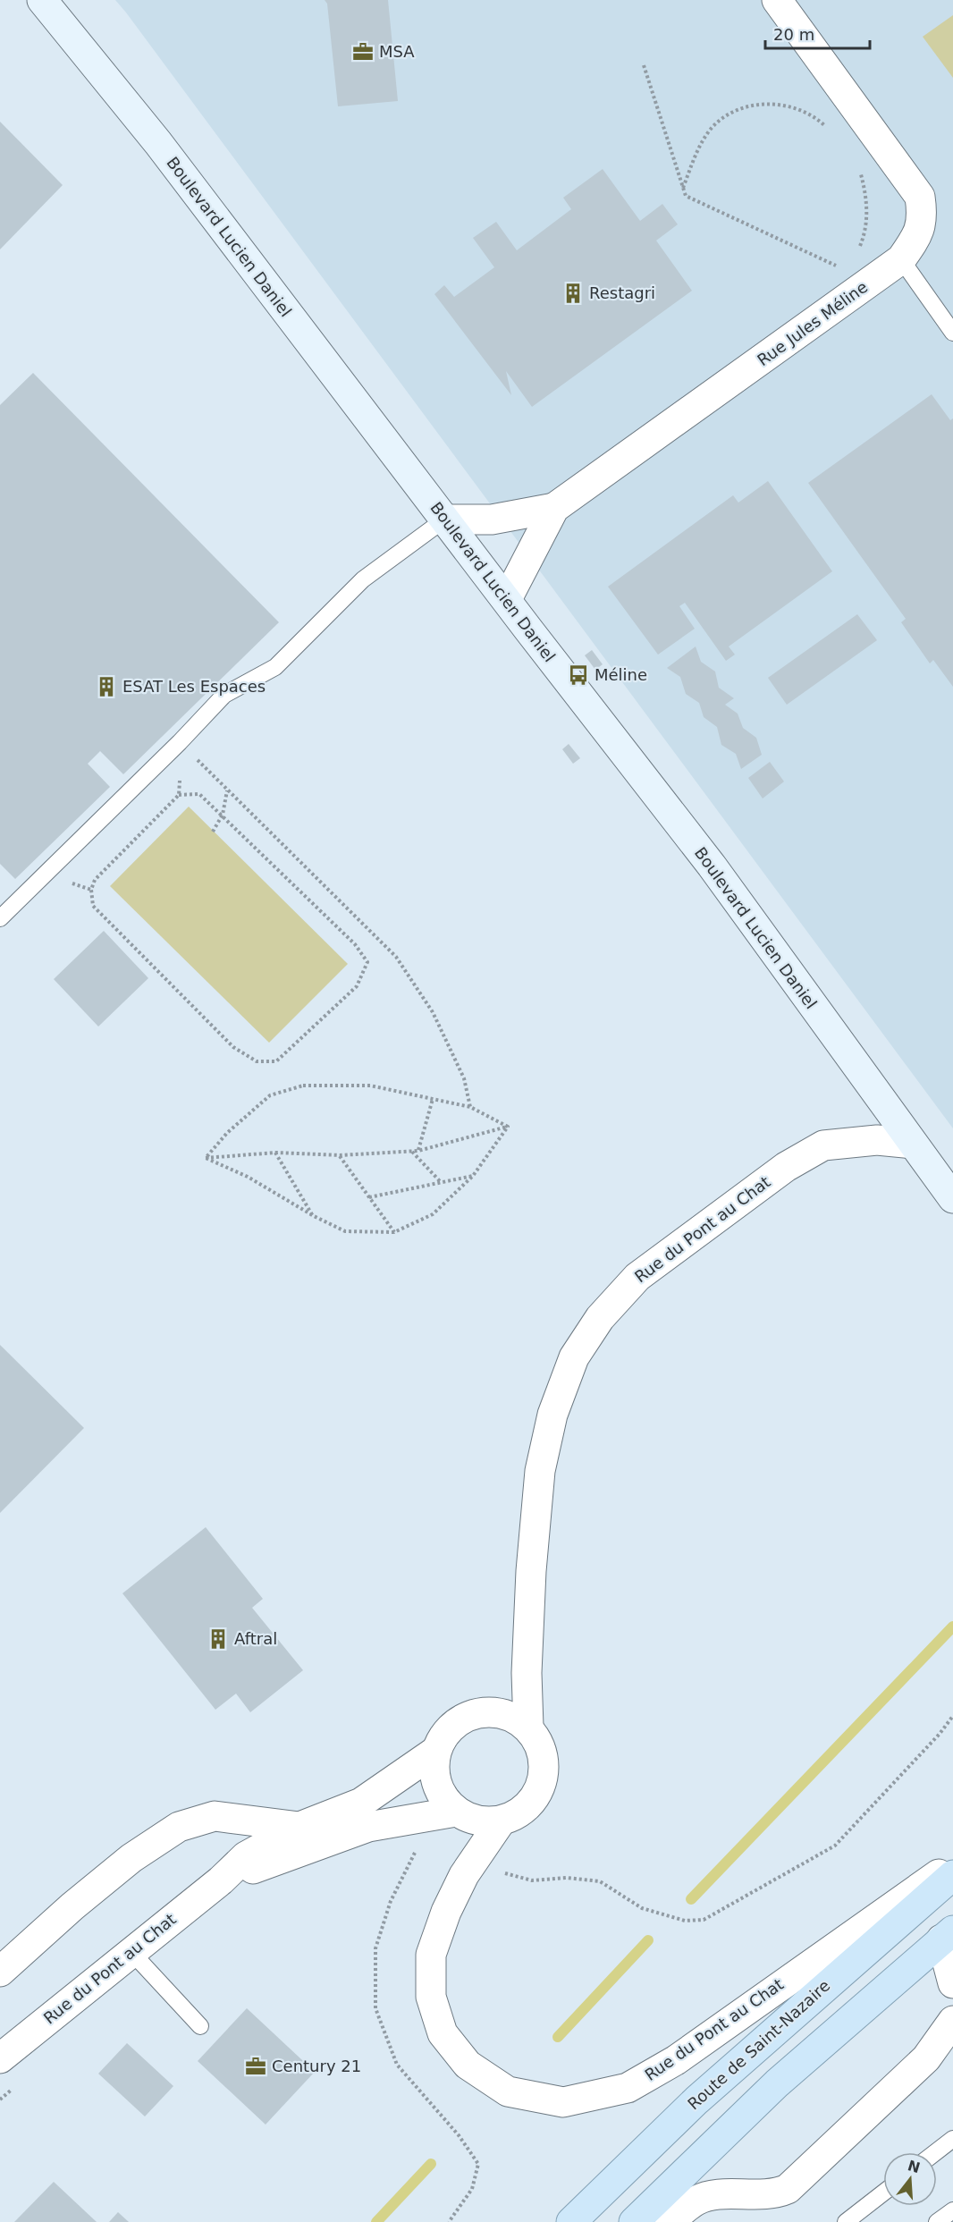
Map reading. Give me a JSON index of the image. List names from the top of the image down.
{
  "streets": {
    "main road": ["Boulevard Lucien Daniel", "Route de Saint-Nazaire"],
    "street": ["Rue Jules Méline", "Rue du Pont au Chat"]
  },
  "crossings": [
    ["Boulevard Lucien Daniel", "Rue Jules Méline"],
    ["Boulevard Lucien Daniel", "Rue du Pont au Chat"]
  ],
  "places": {
    "office": ["MSA", "Century 21"],
    "building": ["Restagri", "ESAT Les Espaces", "Aftral"],
    "bus stop": ["Méline"]
  },
  "scale_bar": "20 m",
  "north": "top"
}
